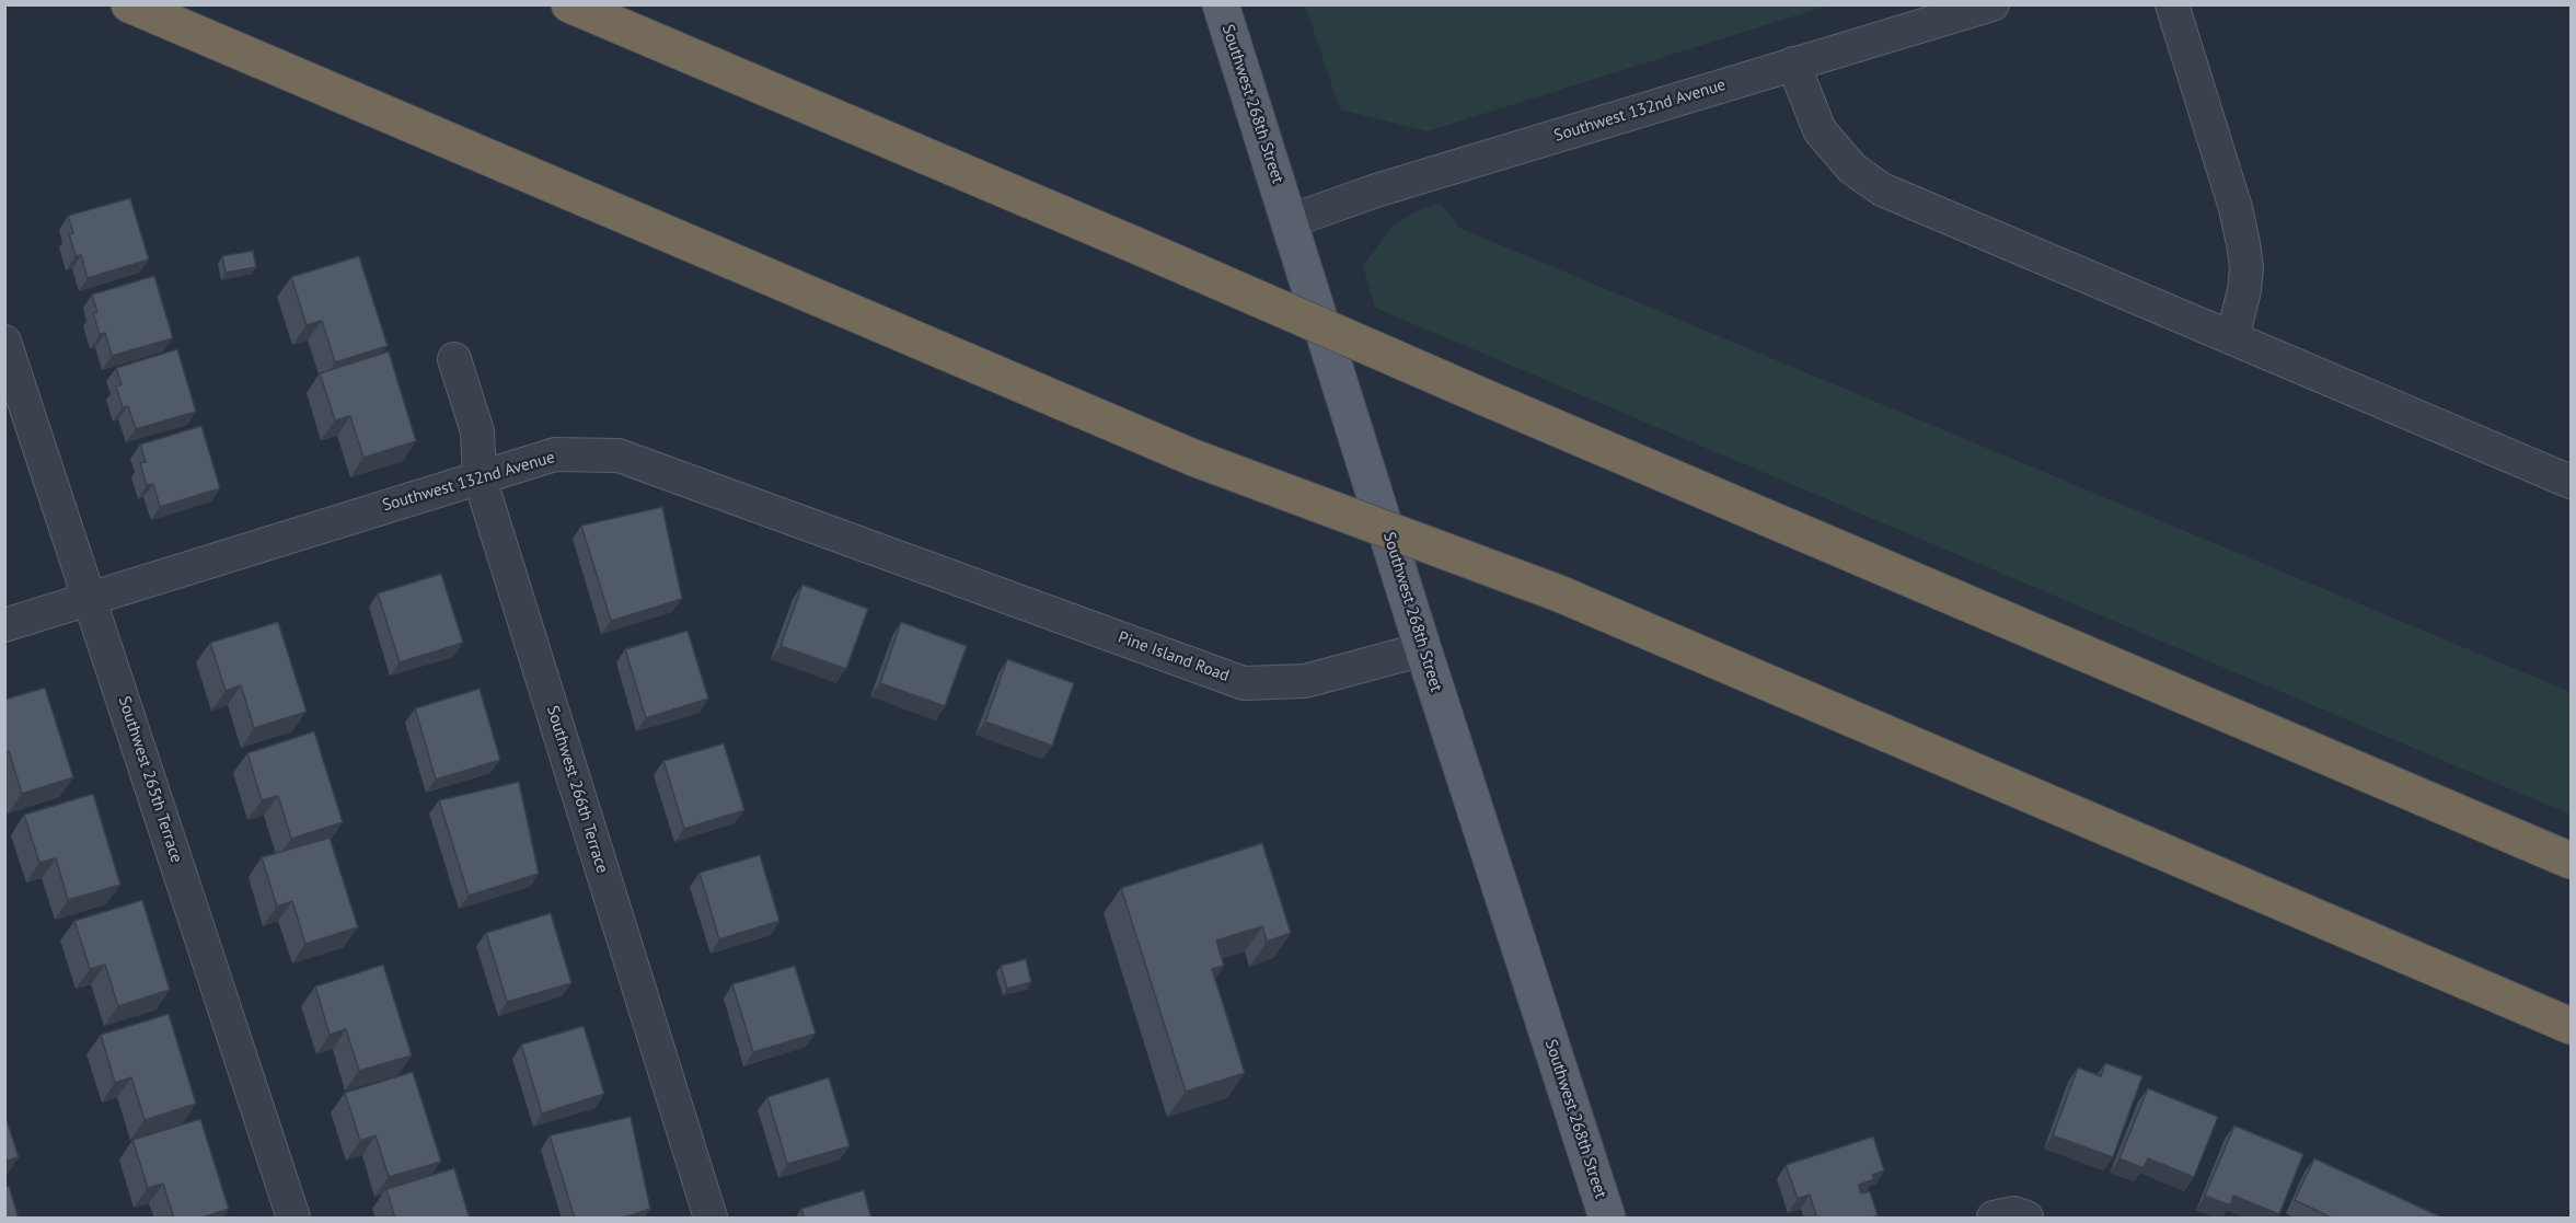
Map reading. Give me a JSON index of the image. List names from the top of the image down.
{
  "streets": {
    "main road": ["Southwest 268th Street"],
    "street": [
      "Southwest 132nd Avenue",
      "Pine Island Road",
      "Southwest 265th Terrace",
      "Southwest 266th Terrace"
    ]
  },
  "crossings": [
    ["Southwest 268th Street", "Southwest 132nd Avenue"],
    ["Southwest 268th Street", "Pine Island Road"],
    ["Southwest 132nd Avenue", "Pine Island Road"],
    ["Southwest 132nd Avenue", "Southwest 265th Terrace"],
    ["Southwest 132nd Avenue", "Southwest 266th Terrace"]
  ]
}
